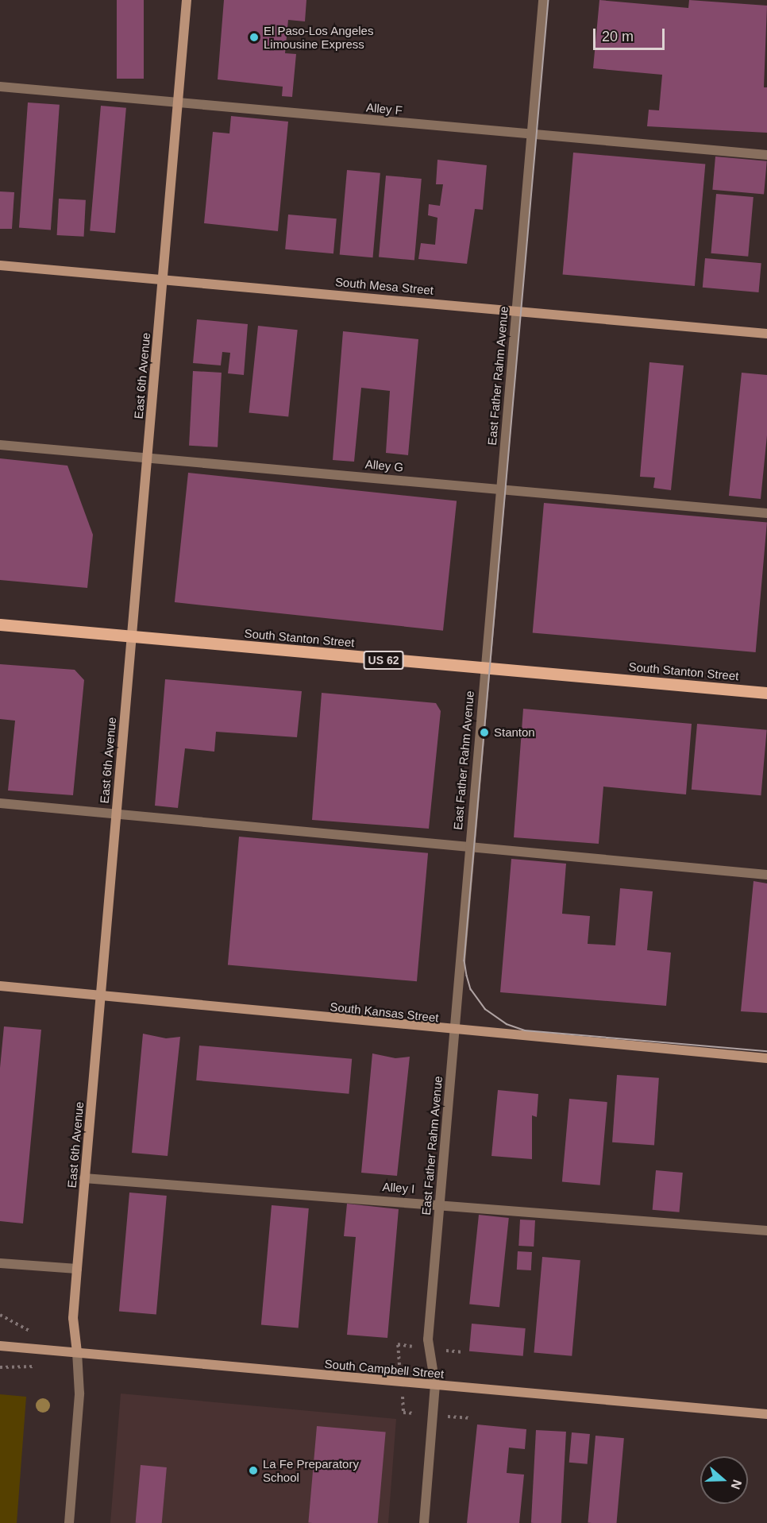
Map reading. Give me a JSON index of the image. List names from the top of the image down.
{
  "streets": {
    "main road": [
      "South Mesa Street",
      "East 6th Avenue",
      "South Stanton Street",
      "US 62",
      "South Kansas Street",
      "South Campbell Street"
    ],
    "street": [
      "Alley F",
      "East Father Rahm Avenue",
      "Alley G",
      "Alley I"
    ]
  },
  "crossings": [
    ["Alley F", "East 6th Avenue"],
    ["Alley F", "East Father Rahm Avenue"],
    ["South Mesa Street", "East 6th Avenue"],
    ["South Mesa Street", "East Father Rahm Avenue"],
    ["East 6th Avenue", "Alley G"],
    ["East 6th Avenue", "South Stanton Street"],
    ["East 6th Avenue", "South Kansas Street"],
    ["East 6th Avenue", "Alley I"],
    ["East 6th Avenue", "South Campbell Street"],
    ["East Father Rahm Avenue", "Alley G"],
    ["East Father Rahm Avenue", "South Stanton Street"],
    ["East Father Rahm Avenue", "South Kansas Street"],
    ["East Father Rahm Avenue", "Alley I"],
    ["East Father Rahm Avenue", "South Campbell Street"]
  ],
  "places": ["El Paso-Los Angeles Limousine Express", "Stanton", "La Fe Preparatory School"],
  "scale_bar": "20 m",
  "north": "right"
}
